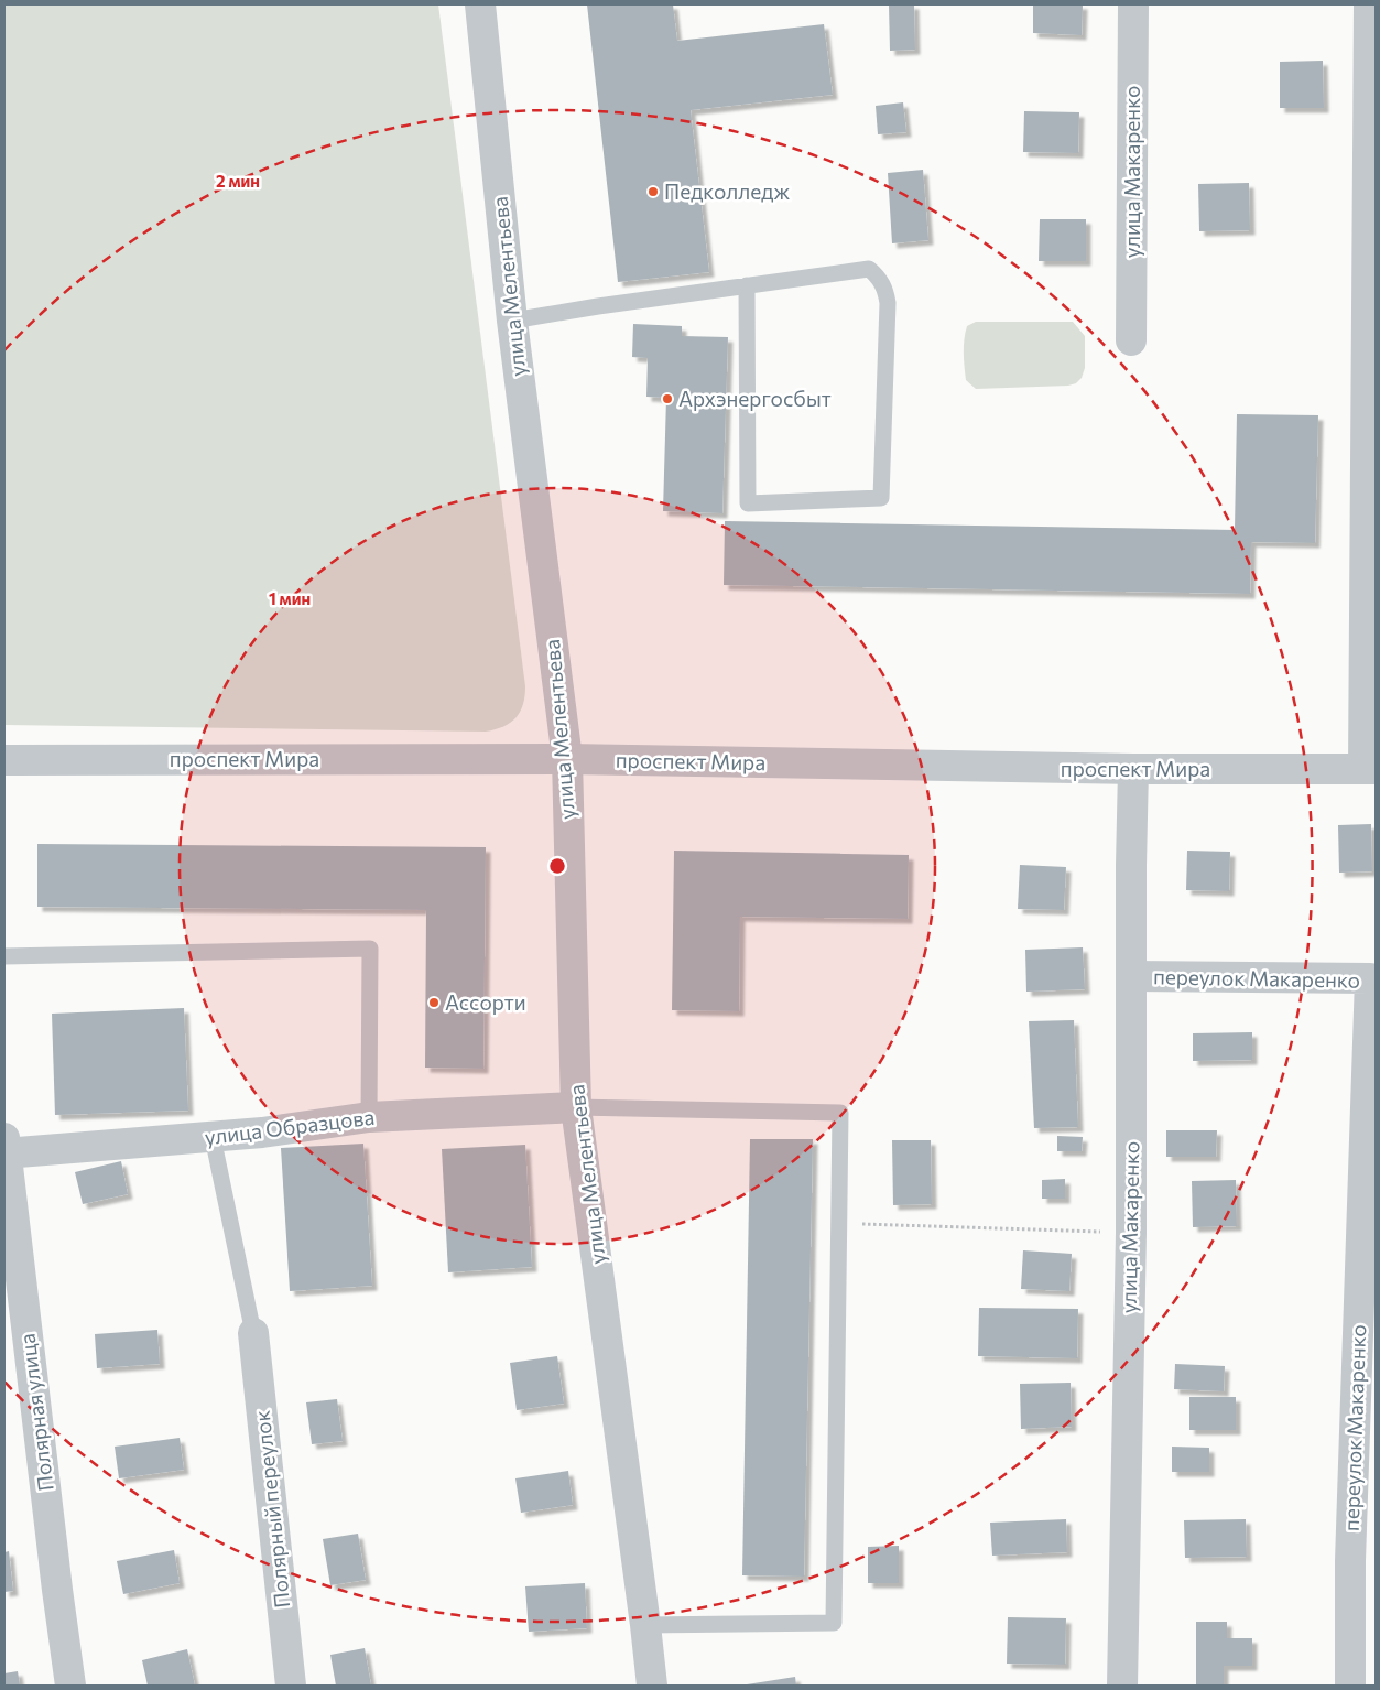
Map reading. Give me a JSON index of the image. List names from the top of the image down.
{
  "streets": {
    "street": [
      "улица Макаренко",
      "улица Мелентьева",
      "проспект Мира",
      "переулок Макаренко",
      "улица Образцова",
      "Полярная улица",
      "Полярный переулок"
    ]
  },
  "crossings": [
    ["улица Макаренко", "проспект Мира"],
    ["улица Макаренко", "переулок Макаренко"],
    ["улица Мелентьева", "проспект Мира"],
    ["улица Мелентьева", "улица Образцова"],
    ["улица Образцова", "Полярная улица"]
  ],
  "places": ["Педколледж", "Архэнергосбыт", "Ассорти"],
  "rings": ["2 мин", "1 мин"]
}
